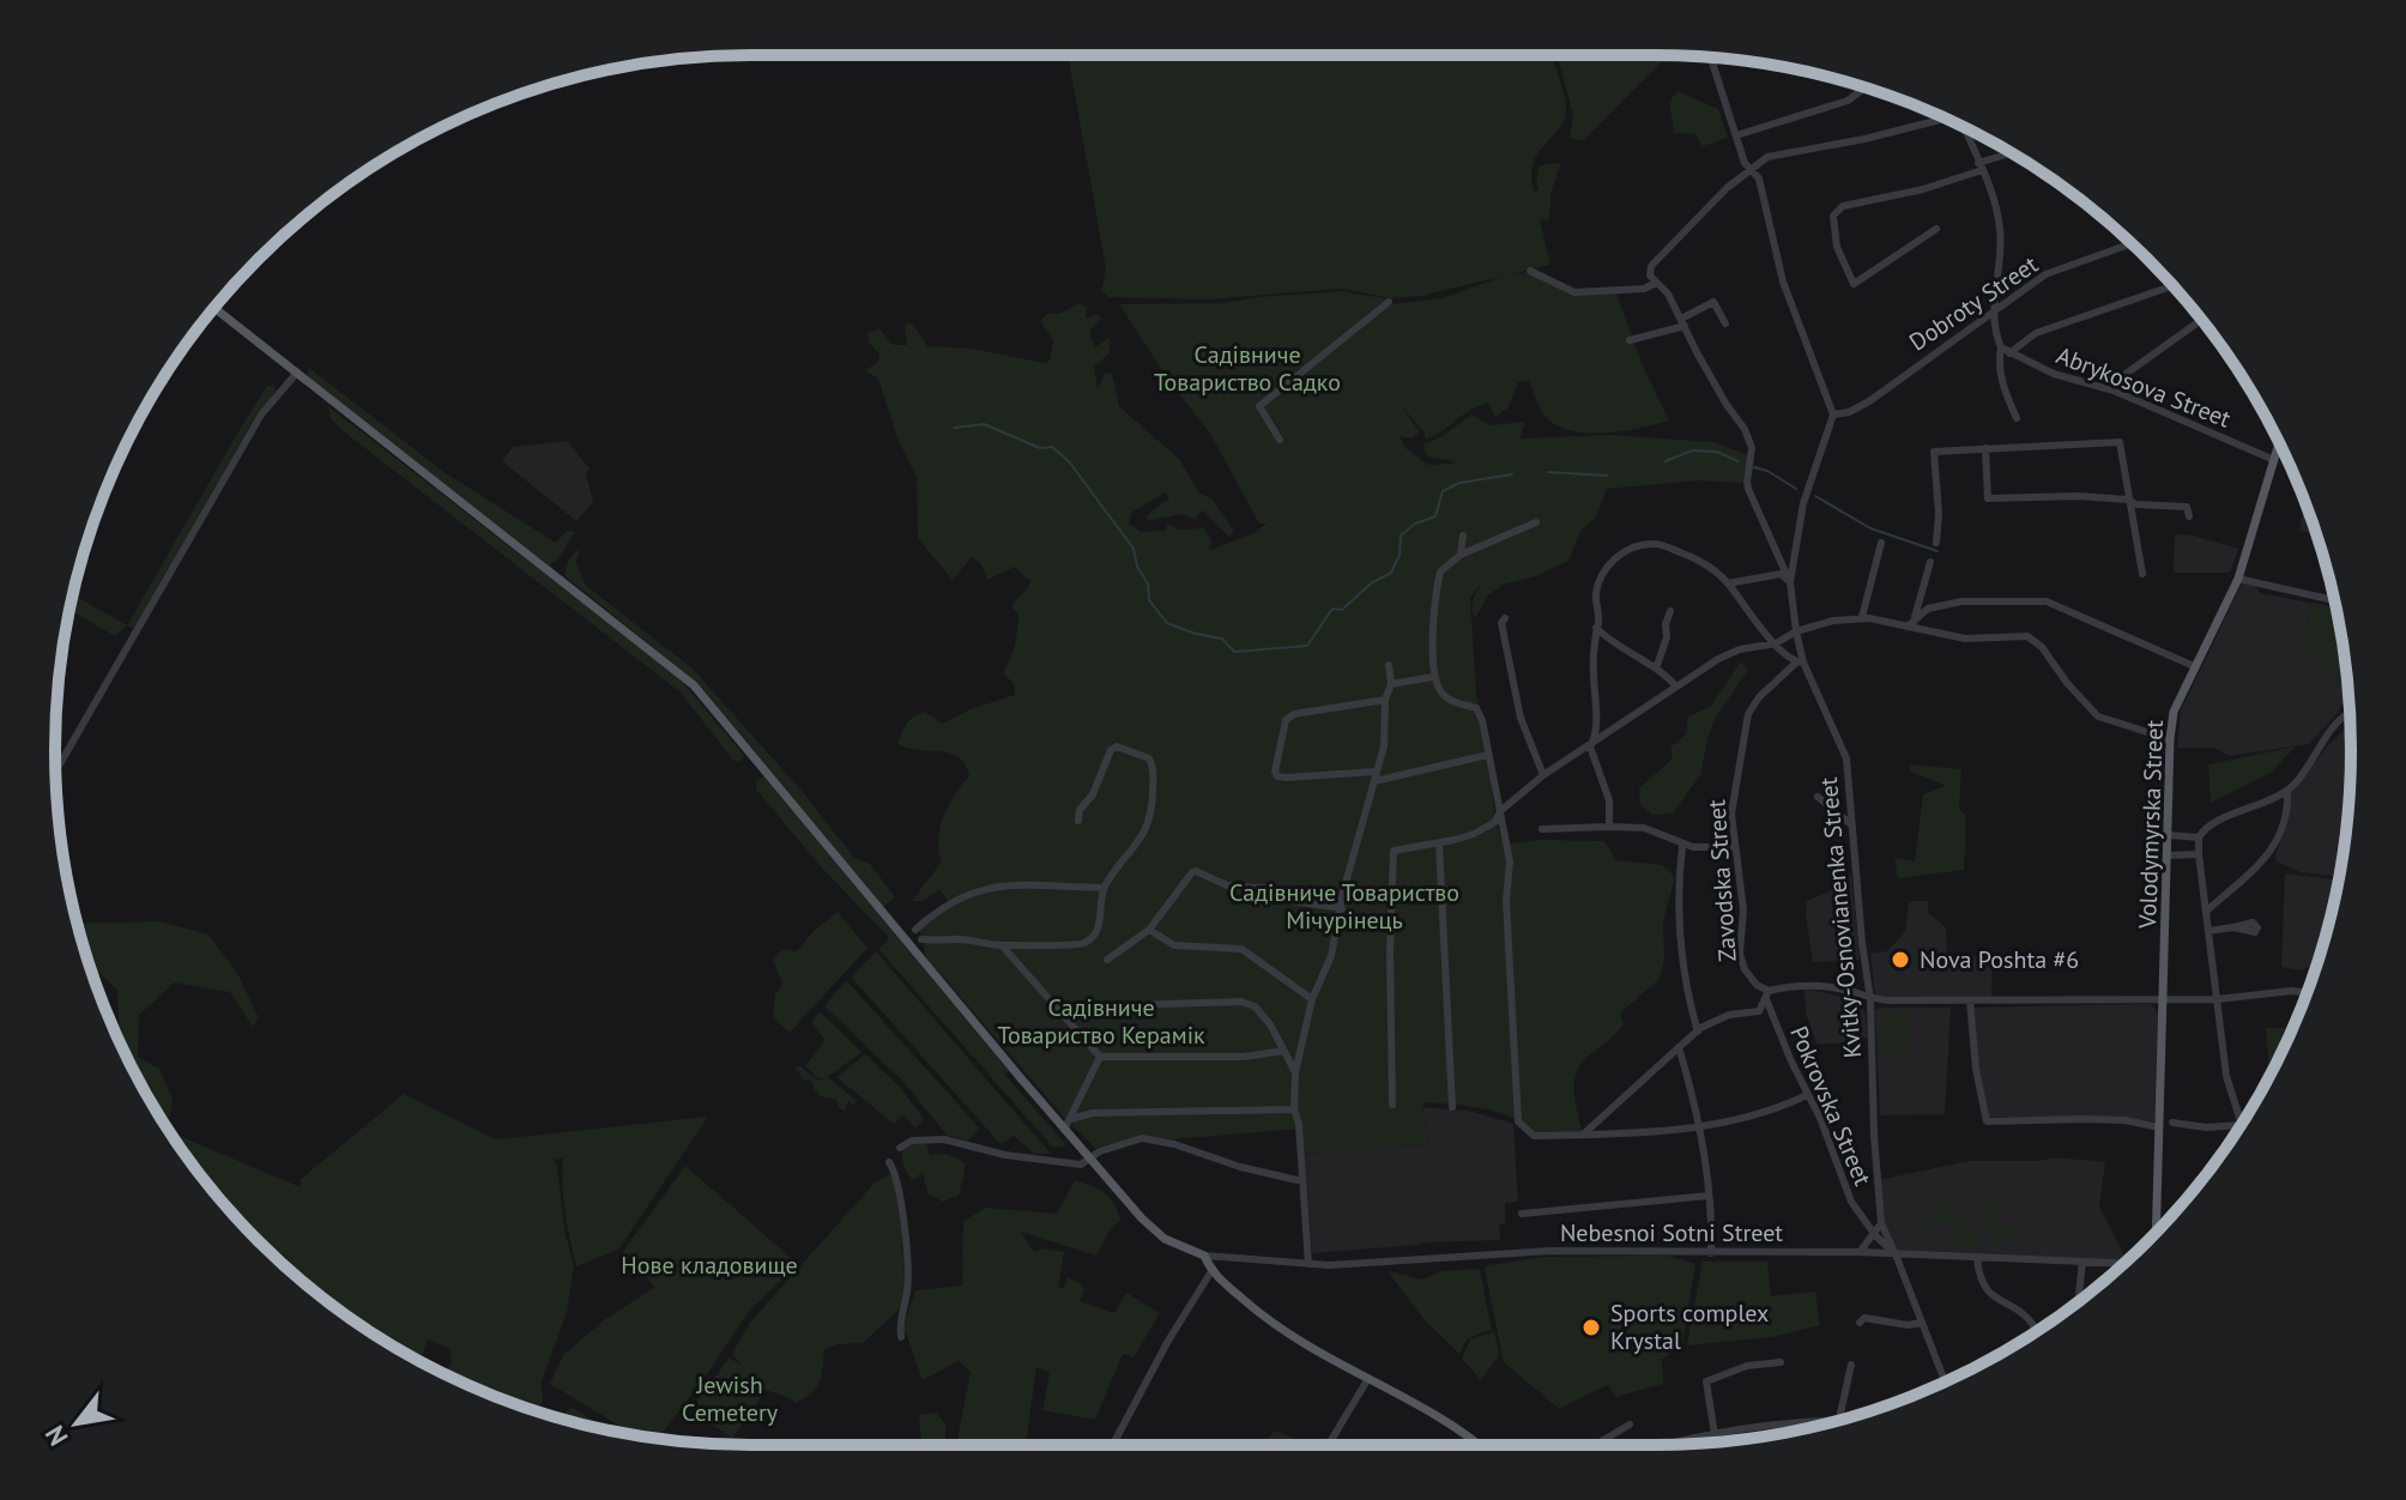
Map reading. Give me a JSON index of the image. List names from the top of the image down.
{
  "streets": {
    "main road": ["Volodymyrska Street"],
    "street": [
      "Dobroty Street",
      "Abrykosova Street",
      "Zavodska Street",
      "Kvitky-Osnovianenka Street",
      "Pokrovska Street",
      "Nebesnoi Sotni Street"
    ]
  },
  "crossings": [
    ["Dobroty Street", "Kvitky-Osnovianenka Street"],
    ["Abrykosova Street", "Volodymyrska Street"],
    ["Zavodska Street", "Kvitky-Osnovianenka Street"],
    ["Zavodska Street", "Pokrovska Street"],
    ["Kvitky-Osnovianenka Street", "Pokrovska Street"],
    ["Kvitky-Osnovianenka Street", "Nebesnoi Sotni Street"],
    ["Pokrovska Street", "Nebesnoi Sotni Street"]
  ],
  "parks": [
    "Садівниче Товариство Садко",
    "Садівниче Товариство Мічурінець",
    "Садівниче Товариство Керамік",
    "Нове кладовище",
    "Jewish Cemetery"
  ],
  "places": ["Nova Poshta #6", "Sports complex Krystal"],
  "north": "bottom left"
}
